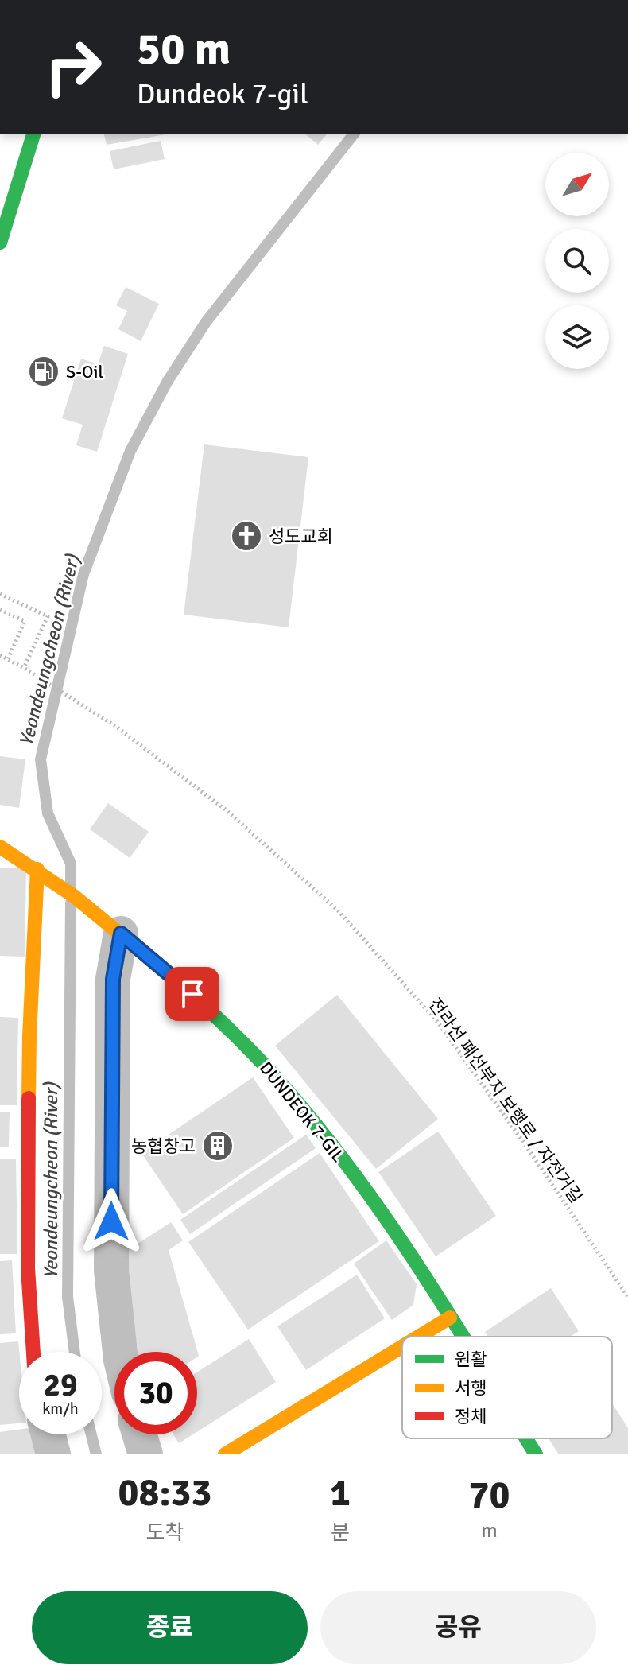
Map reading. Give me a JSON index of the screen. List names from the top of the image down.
{
  "streets": {
    "street": ["DUNDEOK 7-GIL"],
    "path": ["전라선 폐선부지 보행로 / 자전거길"]
  },
  "water": ["Yeondeungcheon (River)"],
  "places": {
    "fuel station": ["S-Oil"],
    "church": ["성도교회"],
    "building": ["농협창고"]
  },
  "legend": ["원활", "서행", "정체"],
  "north": "top right",
  "page": {
    "turn": ["50 m", "Dundeok 7-gil"],
    "speed": "29 km/h",
    "limit": "30",
    "eta": [
      "08:33",
      "도착",
      "1",
      "분",
      "70",
      "m"
    ],
    "buttons": ["종료", "공유"]
  }
}
